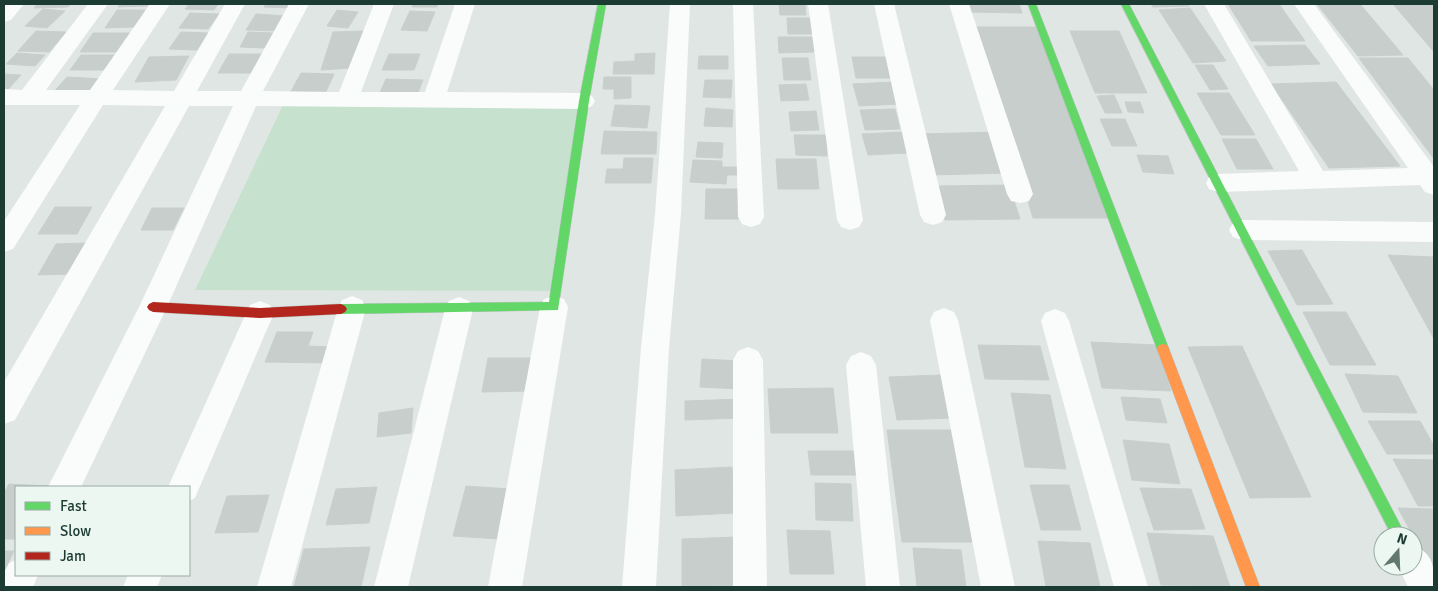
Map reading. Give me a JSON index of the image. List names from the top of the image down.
{
  "legend": ["Fast", "Slow", "Jam"],
  "north": "top"
}
